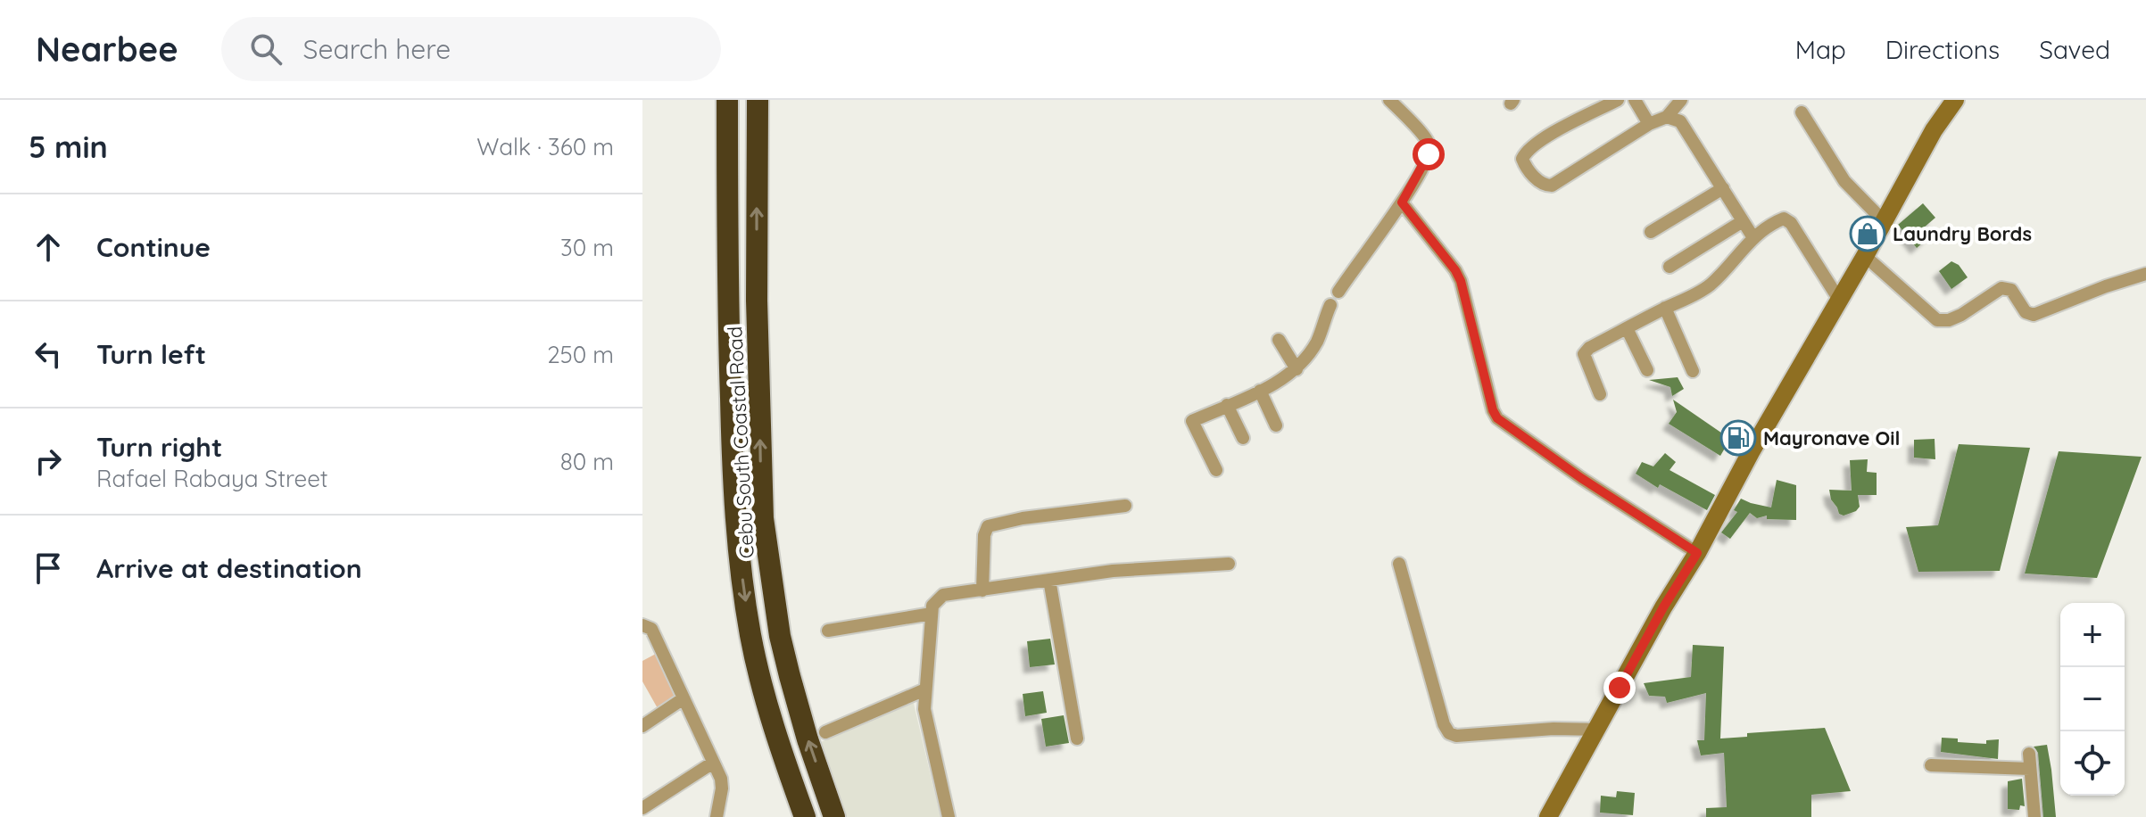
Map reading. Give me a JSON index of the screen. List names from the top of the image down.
{
  "streets": {
    "highway": ["Cebu South Coastal Road"]
  },
  "places": {
    "shop": ["Laundry Bords"],
    "fuel station": ["Mayronave Oil"]
  },
  "page": {
    "header": "Nearbee",
    "search": "Search here",
    "nav": ["Map", "Directions", "Saved"],
    "heading": ["5 min", "Walk · 360 m"],
    "list": [
      ["Continue", "30 m"],
      ["Turn left", "250 m"],
      ["Turn right", "Rafael Rabaya Street", "80 m"],
      "Arrive at destination"
    ],
    "map_buttons": ["+", "−"]
  }
}
